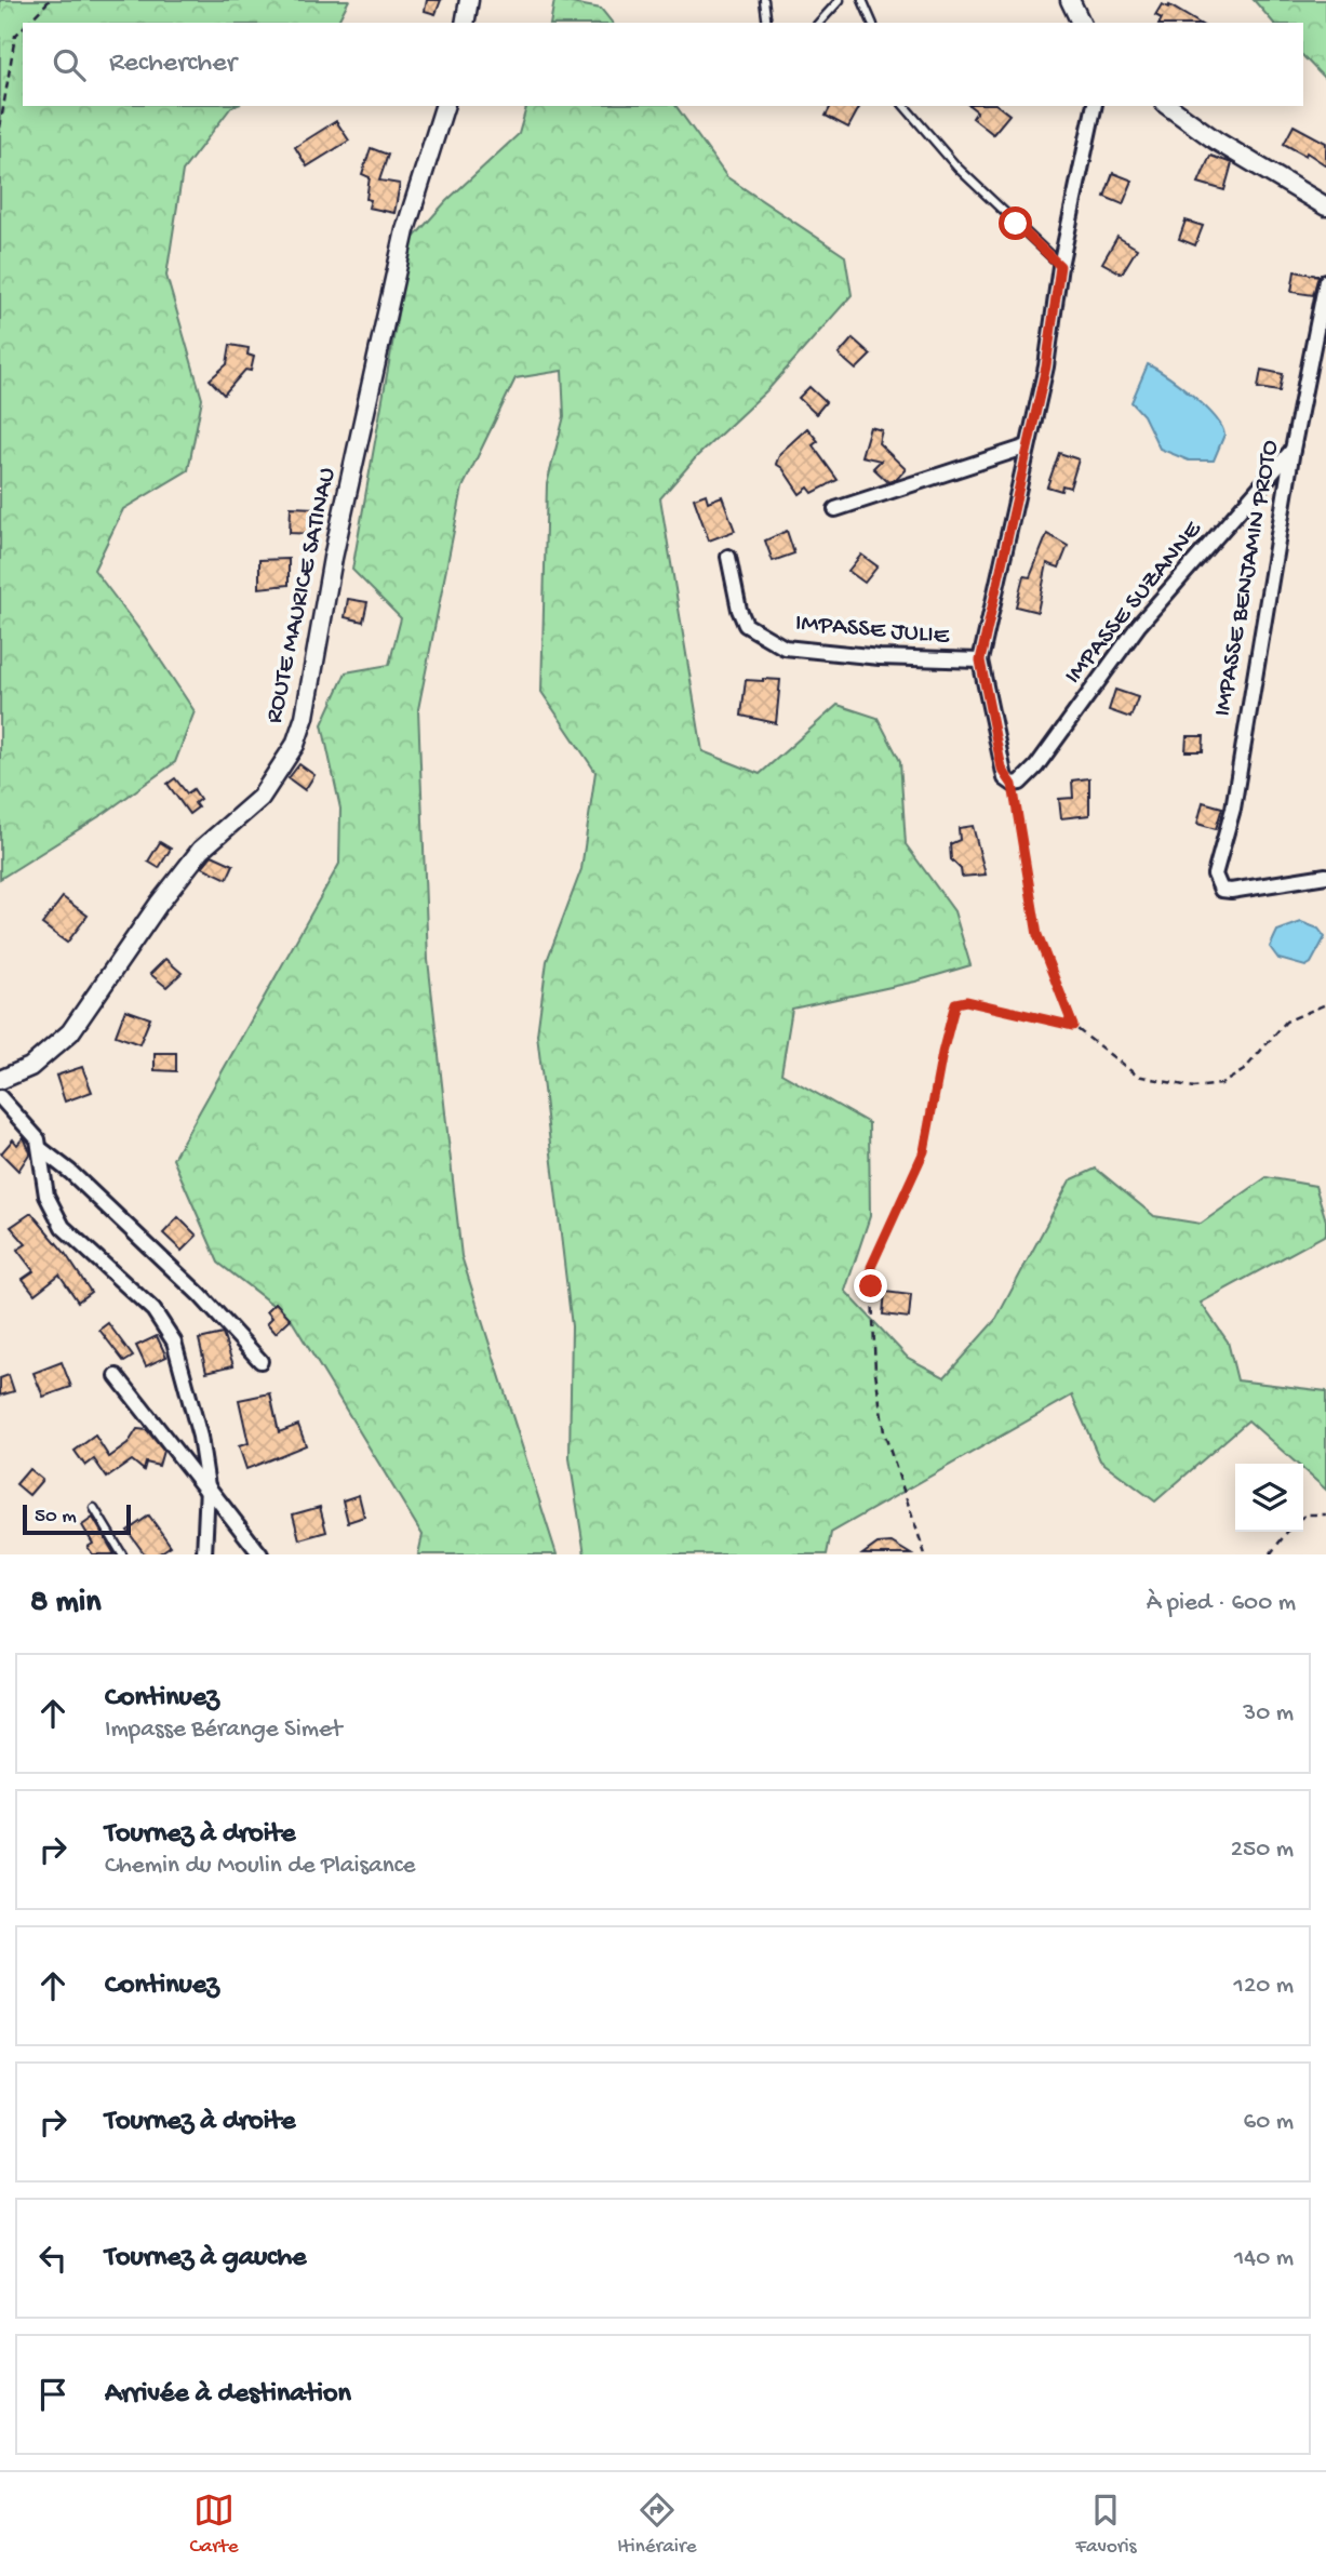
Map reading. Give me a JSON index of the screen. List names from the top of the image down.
{
  "streets": {
    "main road": ["ROUTE MAURICE SATINAU"],
    "street": ["IMPASSE BENJAMIN PROTO", "IMPASSE SUZANNE", "IMPASSE JULIE"]
  },
  "crossings": [
    ["IMPASSE BENJAMIN PROTO", "IMPASSE SUZANNE"]
  ],
  "scale_bar": "50 m",
  "page": {
    "search": "Rechercher",
    "scale": "50 m",
    "heading": ["8 min", "À pied · 600 m"],
    "list": [
      ["Continuez", "Impasse Bérange Simet", "30 m"],
      ["Tournez à droite", "Chemin du Moulin de Plaisance", "250 m"],
      ["Continuez", "120 m"],
      ["Tournez à droite", "60 m"],
      ["Tournez à gauche", "140 m"],
      "Arrivée à destination"
    ],
    "nav": ["Carte", "Itinéraire", "Favoris"]
  }
}
